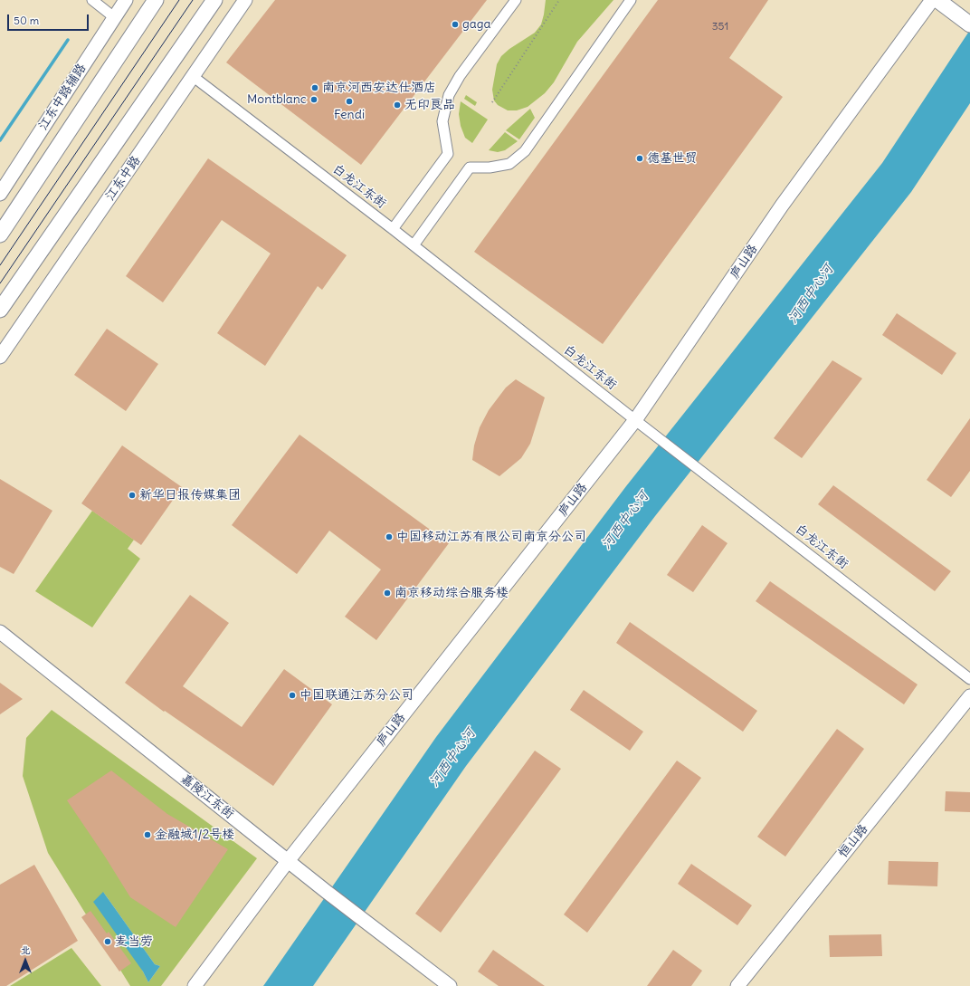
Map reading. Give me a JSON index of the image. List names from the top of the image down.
{
  "streets": {
    "main road": [
      "江东中路辅路",
      "江东中路",
      "庐山路",
      "嘉陵江东街",
      "恒山路"
    ],
    "street": ["白龙江东街"]
  },
  "crossings": [
    ["江东中路", "白龙江东街"],
    ["白龙江东街", "庐山路"],
    ["庐山路", "嘉陵江东街"]
  ],
  "water": ["河西中心河"],
  "places": [
    "gaga",
    "南京河西安达仕酒店",
    "Montblanc",
    "Fendi",
    "无印良品",
    "德基世贸",
    "新华日报传媒集团",
    "中国移动江苏有限公司南京分公司",
    "南京移动综合服务楼",
    "中国联通江苏分公司",
    "金融城1/2号楼",
    "麦当劳"
  ],
  "house_numbers": ["351"],
  "scale_bar": "50 m",
  "north": "top"
}
